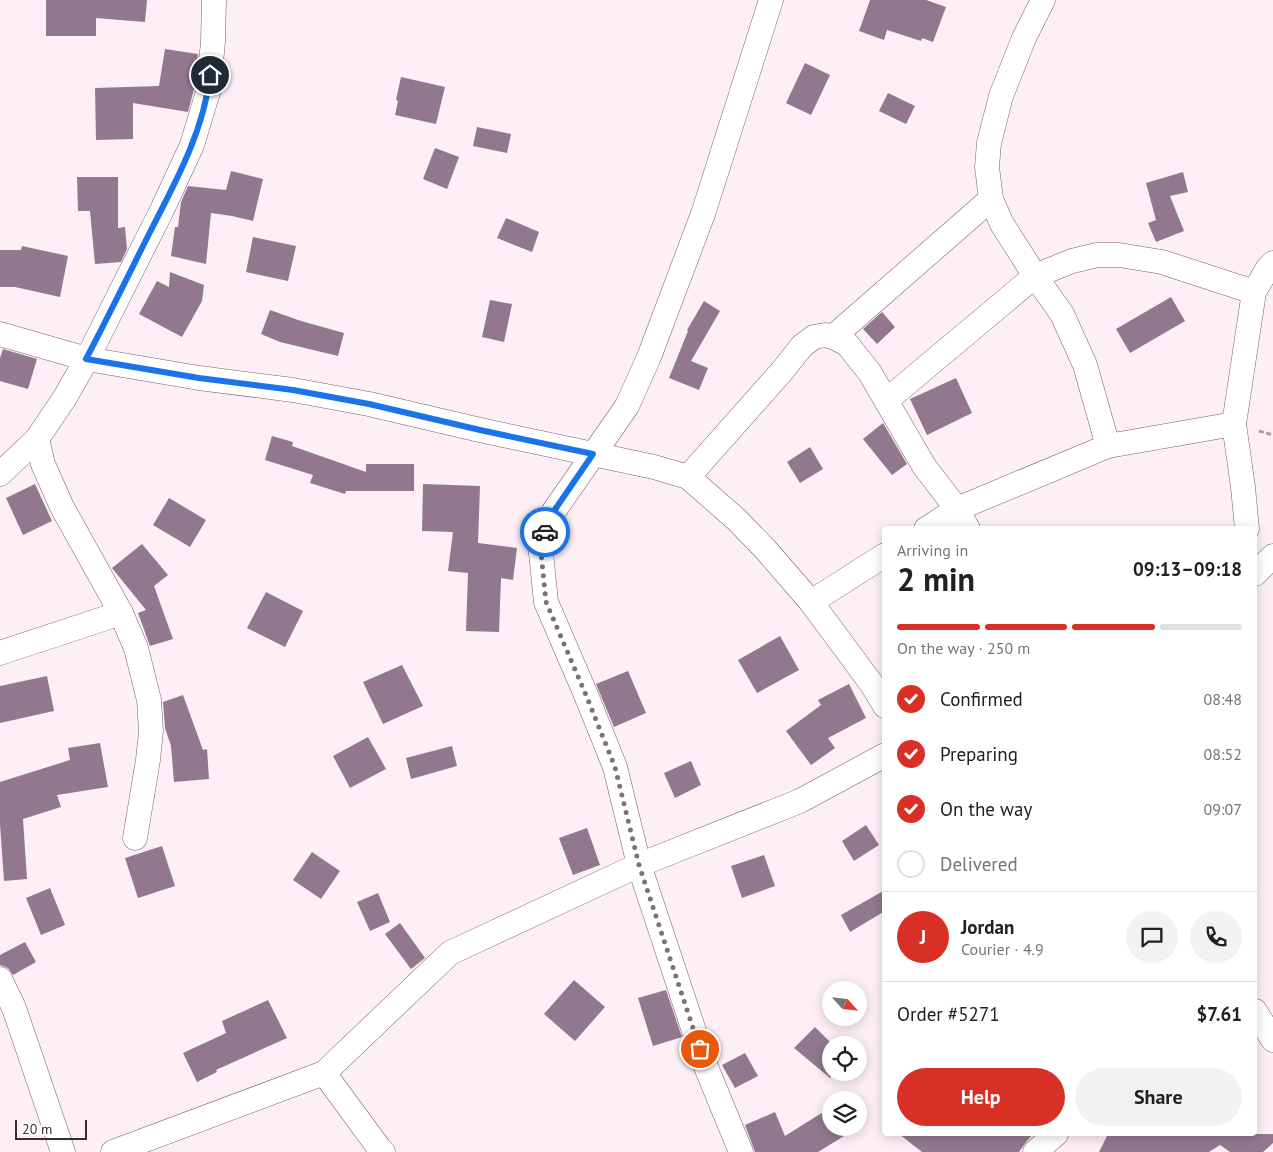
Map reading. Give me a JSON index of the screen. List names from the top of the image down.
{
  "scale_bar": "20 m",
  "north": "bottom right",
  "page": {
    "heading": ["2 min", "Arriving in", "09:13–09:18"],
    "panel": [
      "Jordan",
      "Courier · 4.9",
      "Order #5271",
      "$7.61"
    ],
    "bar": "On the way · 250 m",
    "list": [
      ["Confirmed", "08:48"],
      ["Preparing", "08:52"],
      ["On the way", "09:07"],
      "Delivered"
    ],
    "round": "J",
    "buttons": ["Help", "Share"],
    "scale": "20 m"
  }
}
